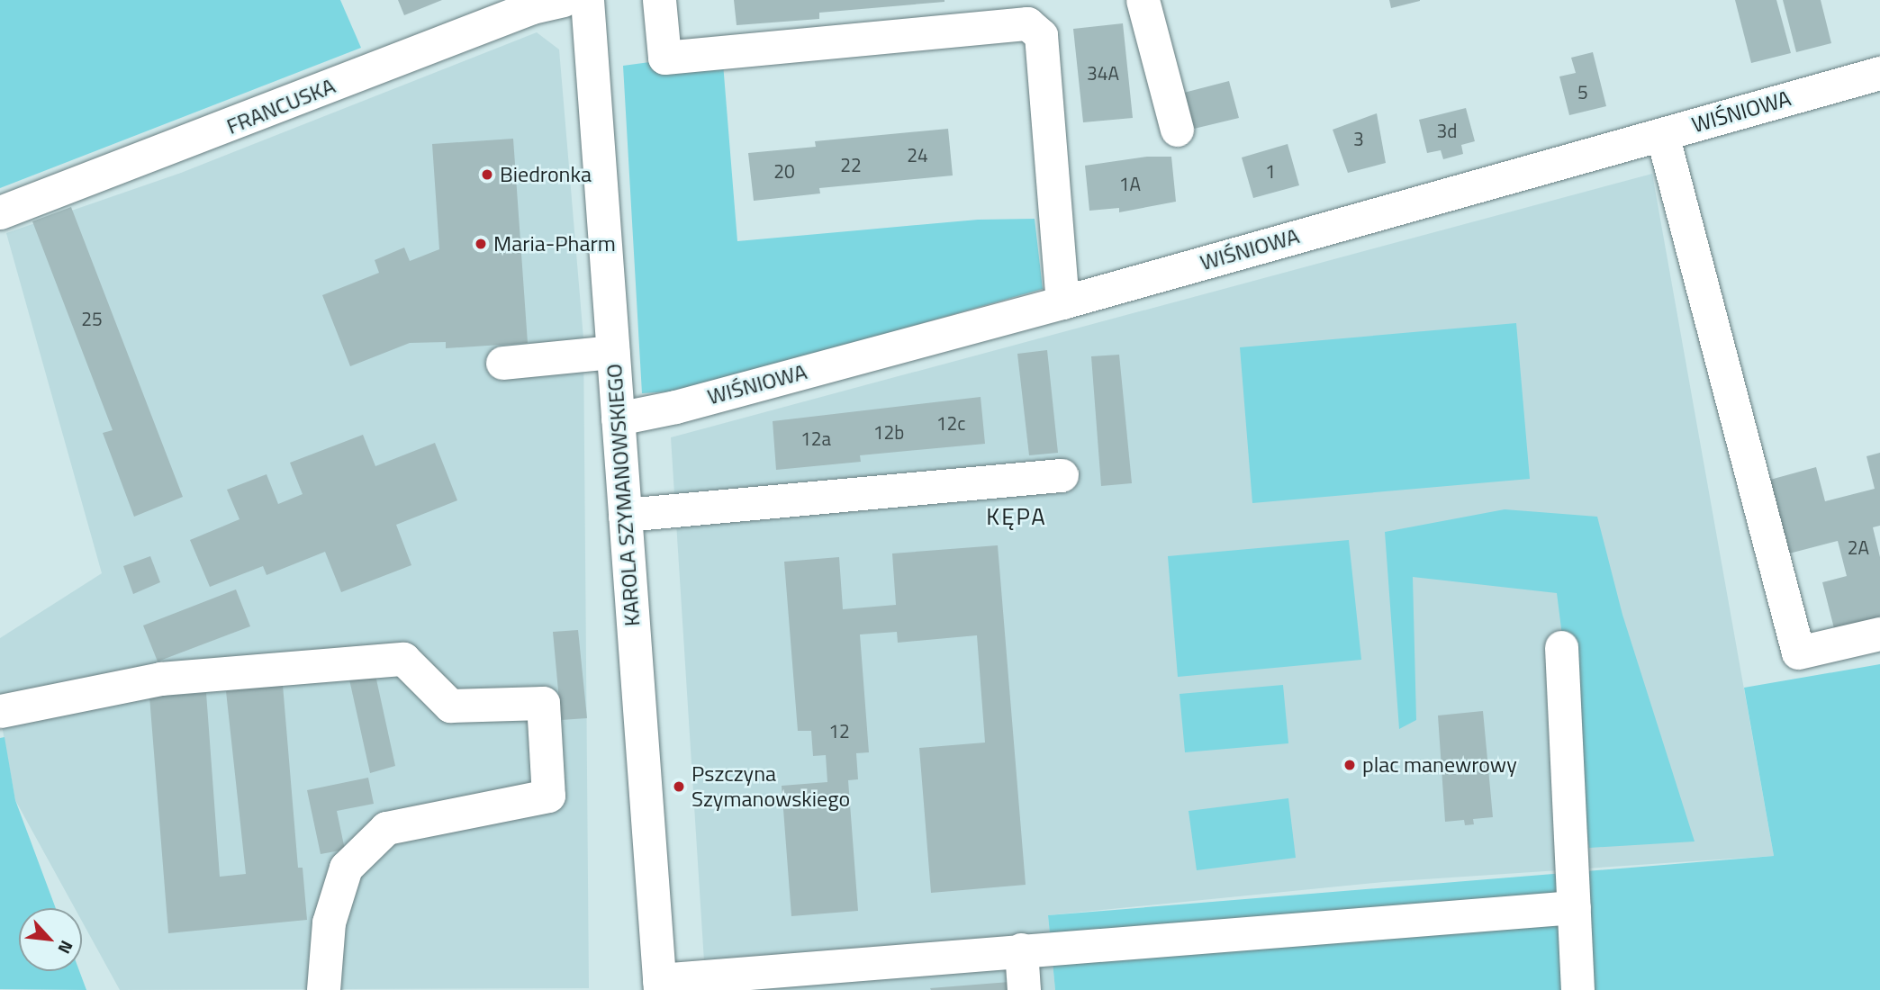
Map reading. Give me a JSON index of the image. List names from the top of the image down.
{
  "streets": {
    "street": ["FRANCUSKA", "WIŚNIOWA", "KAROLA SZYMANOWSKIEGO"]
  },
  "crossings": [
    ["WIŚNIOWA", "KAROLA SZYMANOWSKIEGO"]
  ],
  "districts": ["KĘPA"],
  "places": [
    "Biedronka",
    "Maria-Pharm",
    "plac manewrowy",
    "Pszczyna Szymanowskiego"
  ],
  "house_numbers": [
    "34A",
    "5",
    "3d",
    "3",
    "24",
    "22",
    "20",
    "1",
    "1A",
    "25",
    "12c",
    "12b",
    "12a",
    "2A",
    "12"
  ],
  "north": "bottom right"
}
